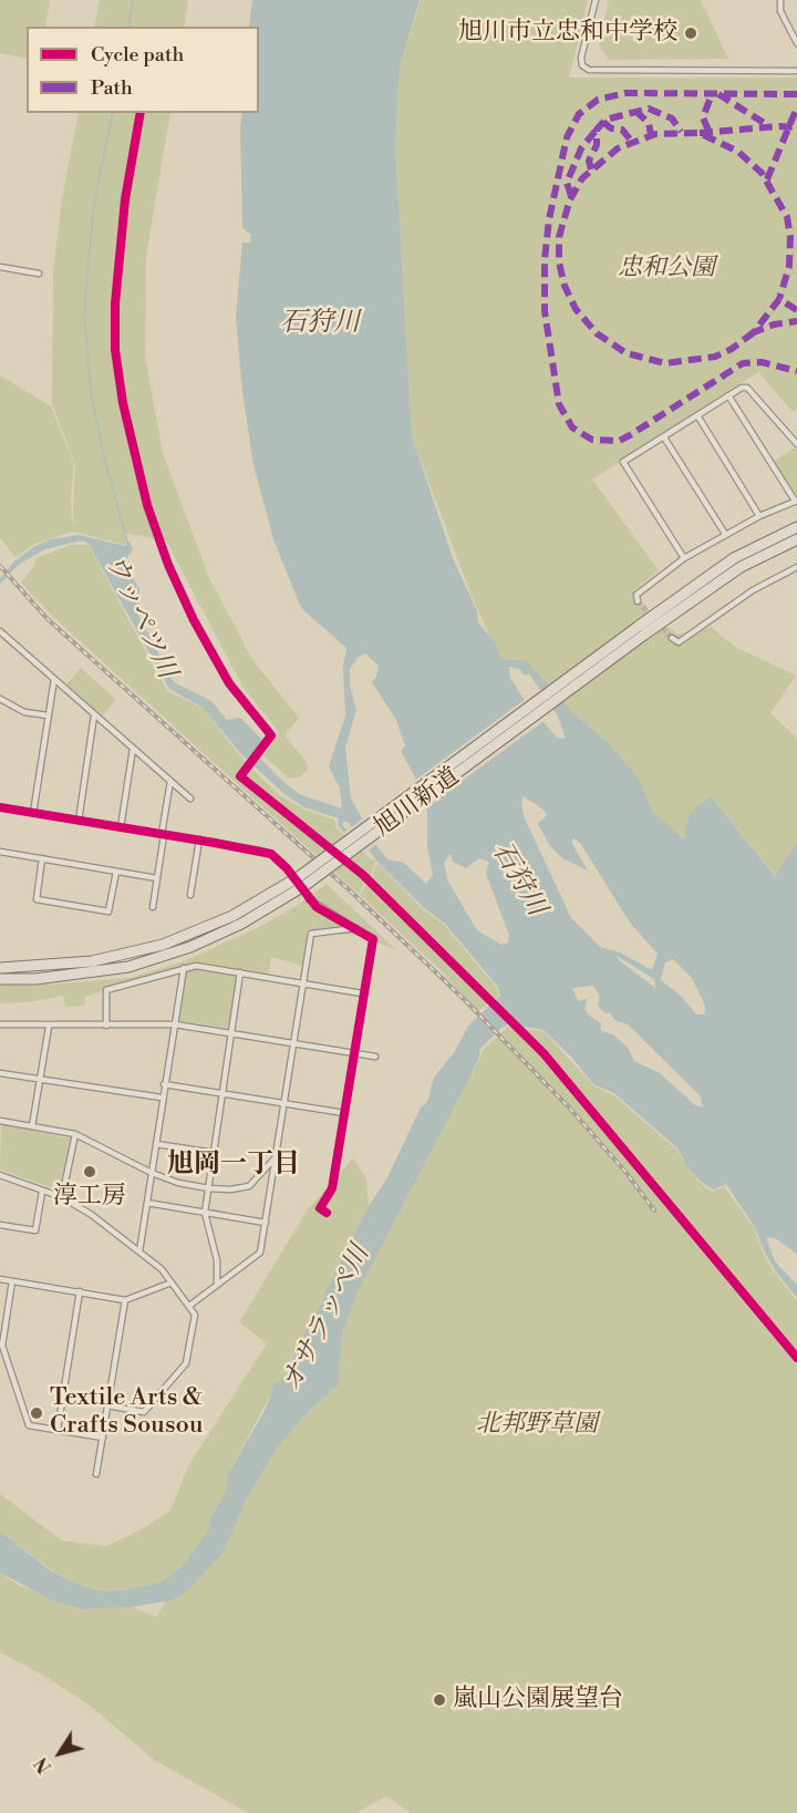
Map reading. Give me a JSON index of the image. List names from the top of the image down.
{
  "streets": {
    "highway": ["旭川新道"]
  },
  "districts": ["旭岡一丁目"],
  "water": ["石狩川", "ウッペツ川", "オサラッペ川"],
  "parks": ["忠和公園", "北邦野草園"],
  "places": [
    "旭川市立忠和中学校",
    "淳工房",
    "Textile Arts & Crafts Sousou",
    "嵐山公園展望台"
  ],
  "legend": ["Cycle path", "Path"],
  "north": "bottom left"
}
